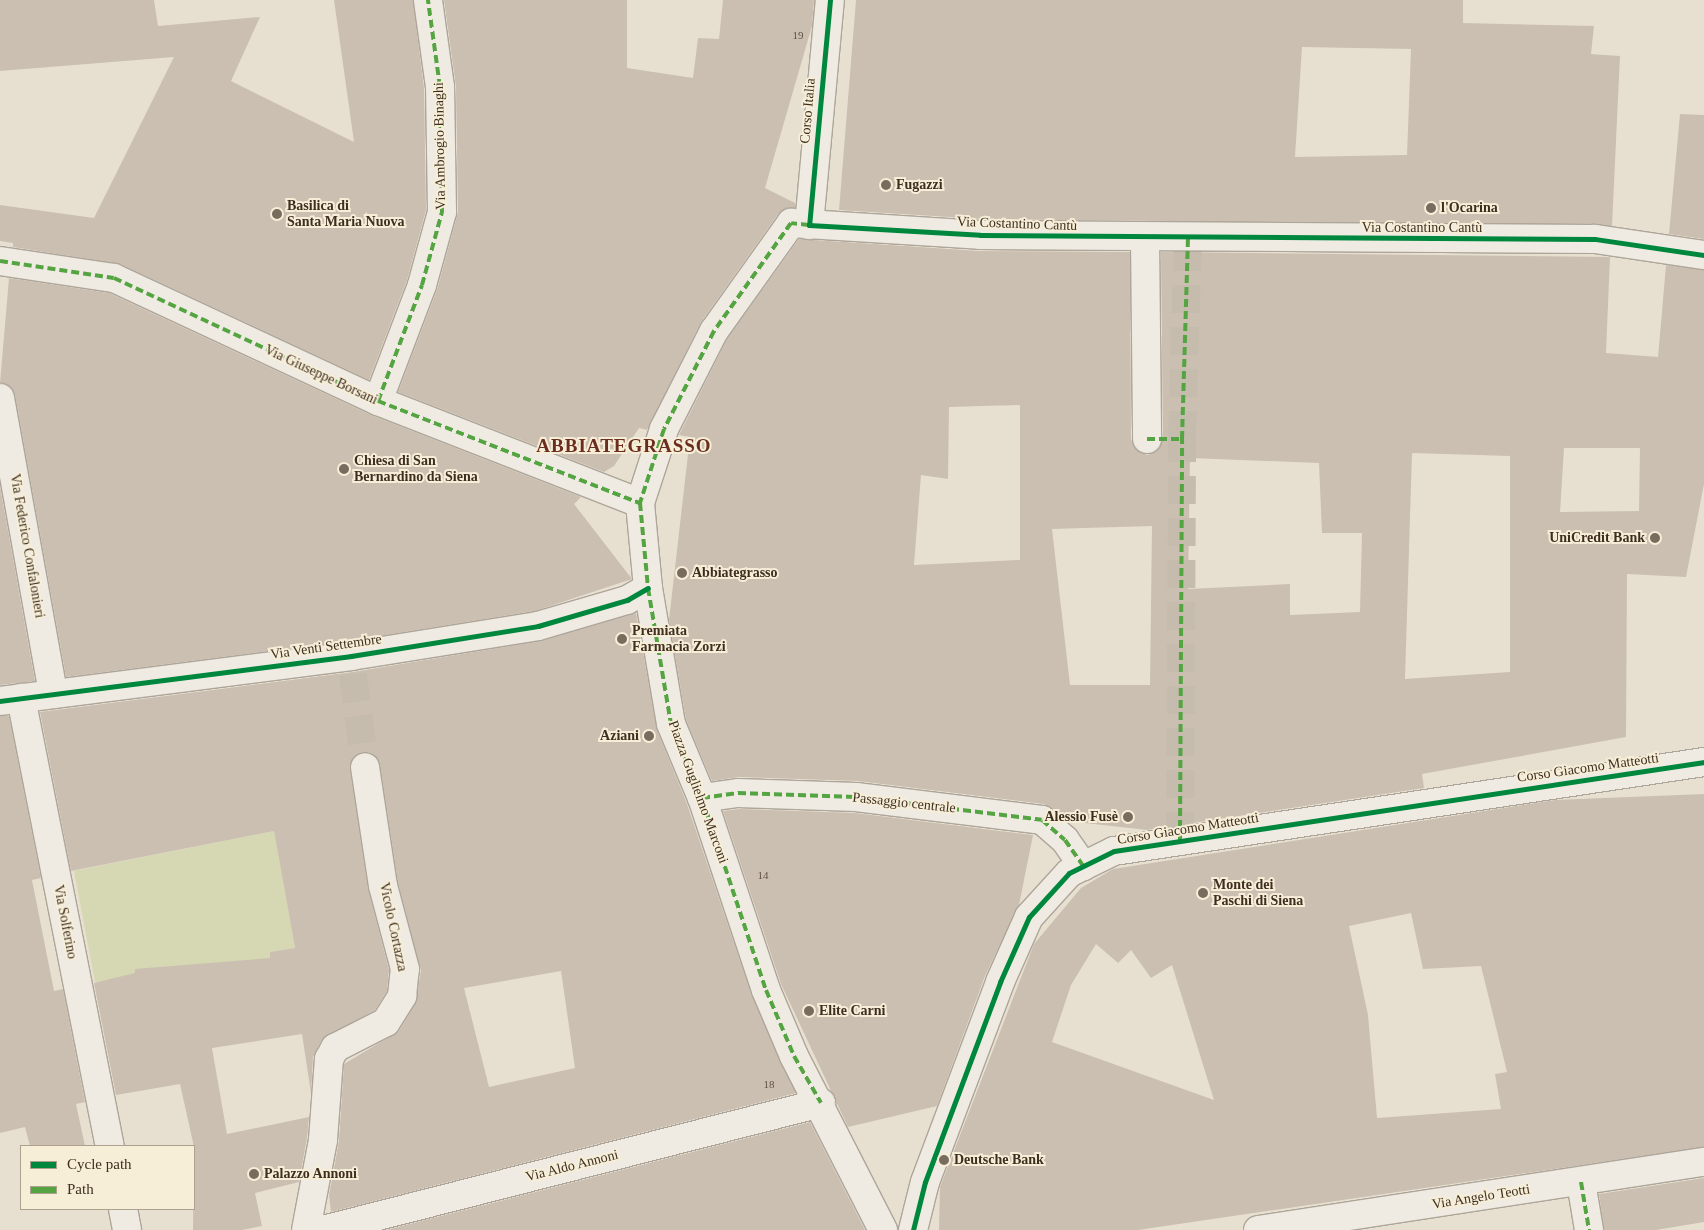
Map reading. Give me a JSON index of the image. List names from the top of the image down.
{
  "streets": {
    "street": [
      "Corso Italia",
      "Via Ambrogio Binaghi",
      "Via Costantino Cantù",
      "Via Giuseppe Borsani",
      "Via Federico Confalonieri",
      "Via Venti Settembre",
      "Corso Giacomo Matteotti",
      "Piazza Guglielmo Marconi",
      "Passaggio centrale",
      "Via Solferino",
      "Vicolo Cortazza",
      "Via Aldo Annoni",
      "Via Angelo Teotti"
    ]
  },
  "crossings": [
    ["Corso Italia", "Via Costantino Cantù"],
    ["Corso Italia", "Piazza Guglielmo Marconi"],
    ["Via Ambrogio Binaghi", "Via Giuseppe Borsani"],
    ["Via Costantino Cantù", "Piazza Guglielmo Marconi"],
    ["Via Giuseppe Borsani", "Piazza Guglielmo Marconi"],
    ["Via Federico Confalonieri", "Via Venti Settembre"],
    ["Via Venti Settembre", "Piazza Guglielmo Marconi"],
    ["Via Venti Settembre", "Via Solferino"],
    ["Corso Giacomo Matteotti", "Passaggio centrale"],
    ["Piazza Guglielmo Marconi", "Passaggio centrale"],
    ["Piazza Guglielmo Marconi", "Via Aldo Annoni"]
  ],
  "districts": ["ABBIATEGRASSO"],
  "places": [
    "Fugazzi",
    "l'Ocarina",
    "Basilica di Santa Maria Nuova",
    "Chiesa di San Bernardino da Siena",
    "UniCredit Bank",
    "Abbiategrasso",
    "Premiata Farmacia Zorzi",
    "Aziani",
    "Alessio Fusè",
    "Monte dei Paschi di Siena",
    "Elite Carni",
    "Deutsche Bank",
    "Palazzo Annoni"
  ],
  "house_numbers": ["19", "14", "18"],
  "legend": ["Cycle path", "Path"]
}
